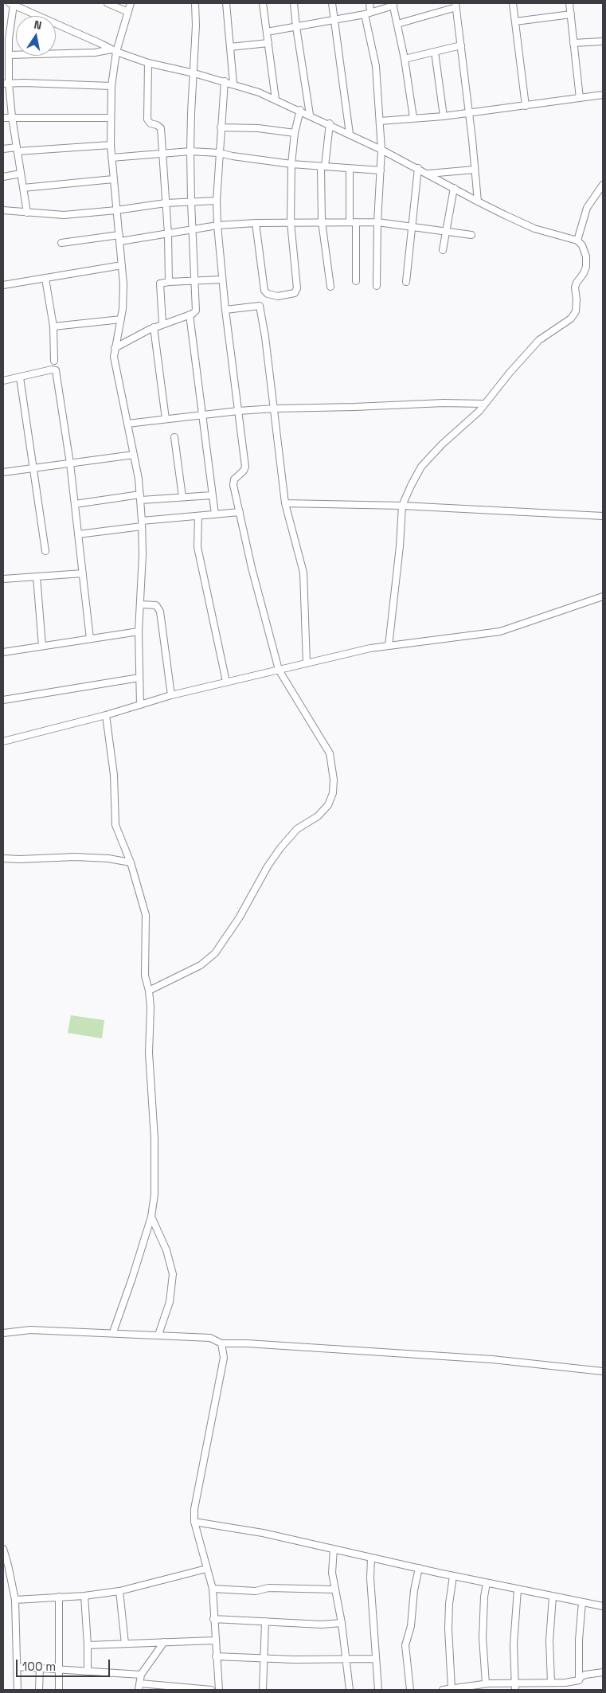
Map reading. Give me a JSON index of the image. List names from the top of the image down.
{
  "scale_bar": "100 m",
  "north": "top"
}
